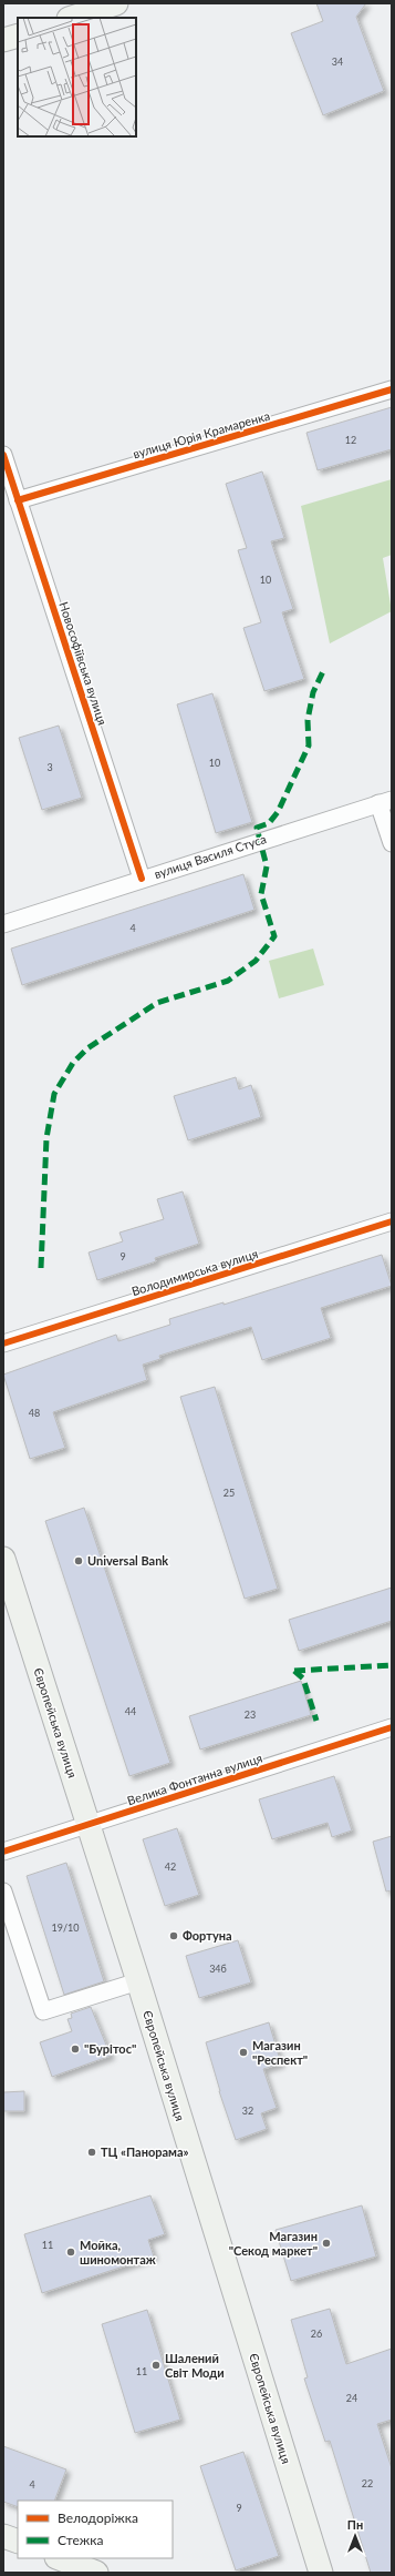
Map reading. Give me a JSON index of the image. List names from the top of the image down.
{
  "streets": {
    "main road": ["Європейська вулиця"],
    "street": [
      "вулиця Юрія Крамаренка",
      "Новософіївська вулиця",
      "вулиця Василя Стуса",
      "Володимирська вулиця",
      "Велика Фонтанна вулиця"
    ]
  },
  "crossings": [
    ["вулиця Юрія Крамаренка", "Новософіївська вулиця"],
    ["Новософіївська вулиця", "вулиця Василя Стуса"],
    ["Європейська вулиця", "Велика Фонтанна вулиця"]
  ],
  "places": [
    "Universal Bank",
    "Фортуна",
    "\"Бурітос\"",
    "Магазин \"Респект\"",
    "ТЦ «Панорама»",
    "Магазин \"Секод маркет\"",
    "Мойка, шиномонтаж",
    "Шалений Світ Моди"
  ],
  "house_numbers": [
    "34",
    "12",
    "10",
    "10",
    "3",
    "4",
    "9",
    "48",
    "25",
    "44",
    "23",
    "42",
    "19/10",
    "34б",
    "32",
    "11",
    "26",
    "11",
    "24",
    "22",
    "4",
    "9"
  ],
  "legend": ["Велодоріжка", "Стежка"],
  "north": "top"
}
